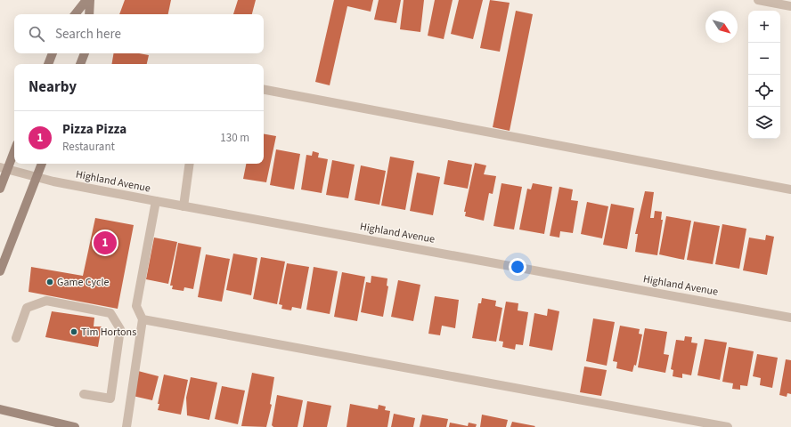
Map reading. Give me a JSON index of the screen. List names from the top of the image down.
{
  "streets": {
    "street": ["Highland Avenue"]
  },
  "places": ["Game Cycle", "Tim Hortons"],
  "north": "bottom right",
  "page": {
    "map_buttons": ["+", "−"],
    "search": "Search here",
    "heading": "Nearby",
    "list": [
      {
        "mark": "1",
        "name": "Pizza Pizza",
        "note": "Restaurant",
        "value": "130 m"
      }
    ],
    "pins": "1"
  }
}
